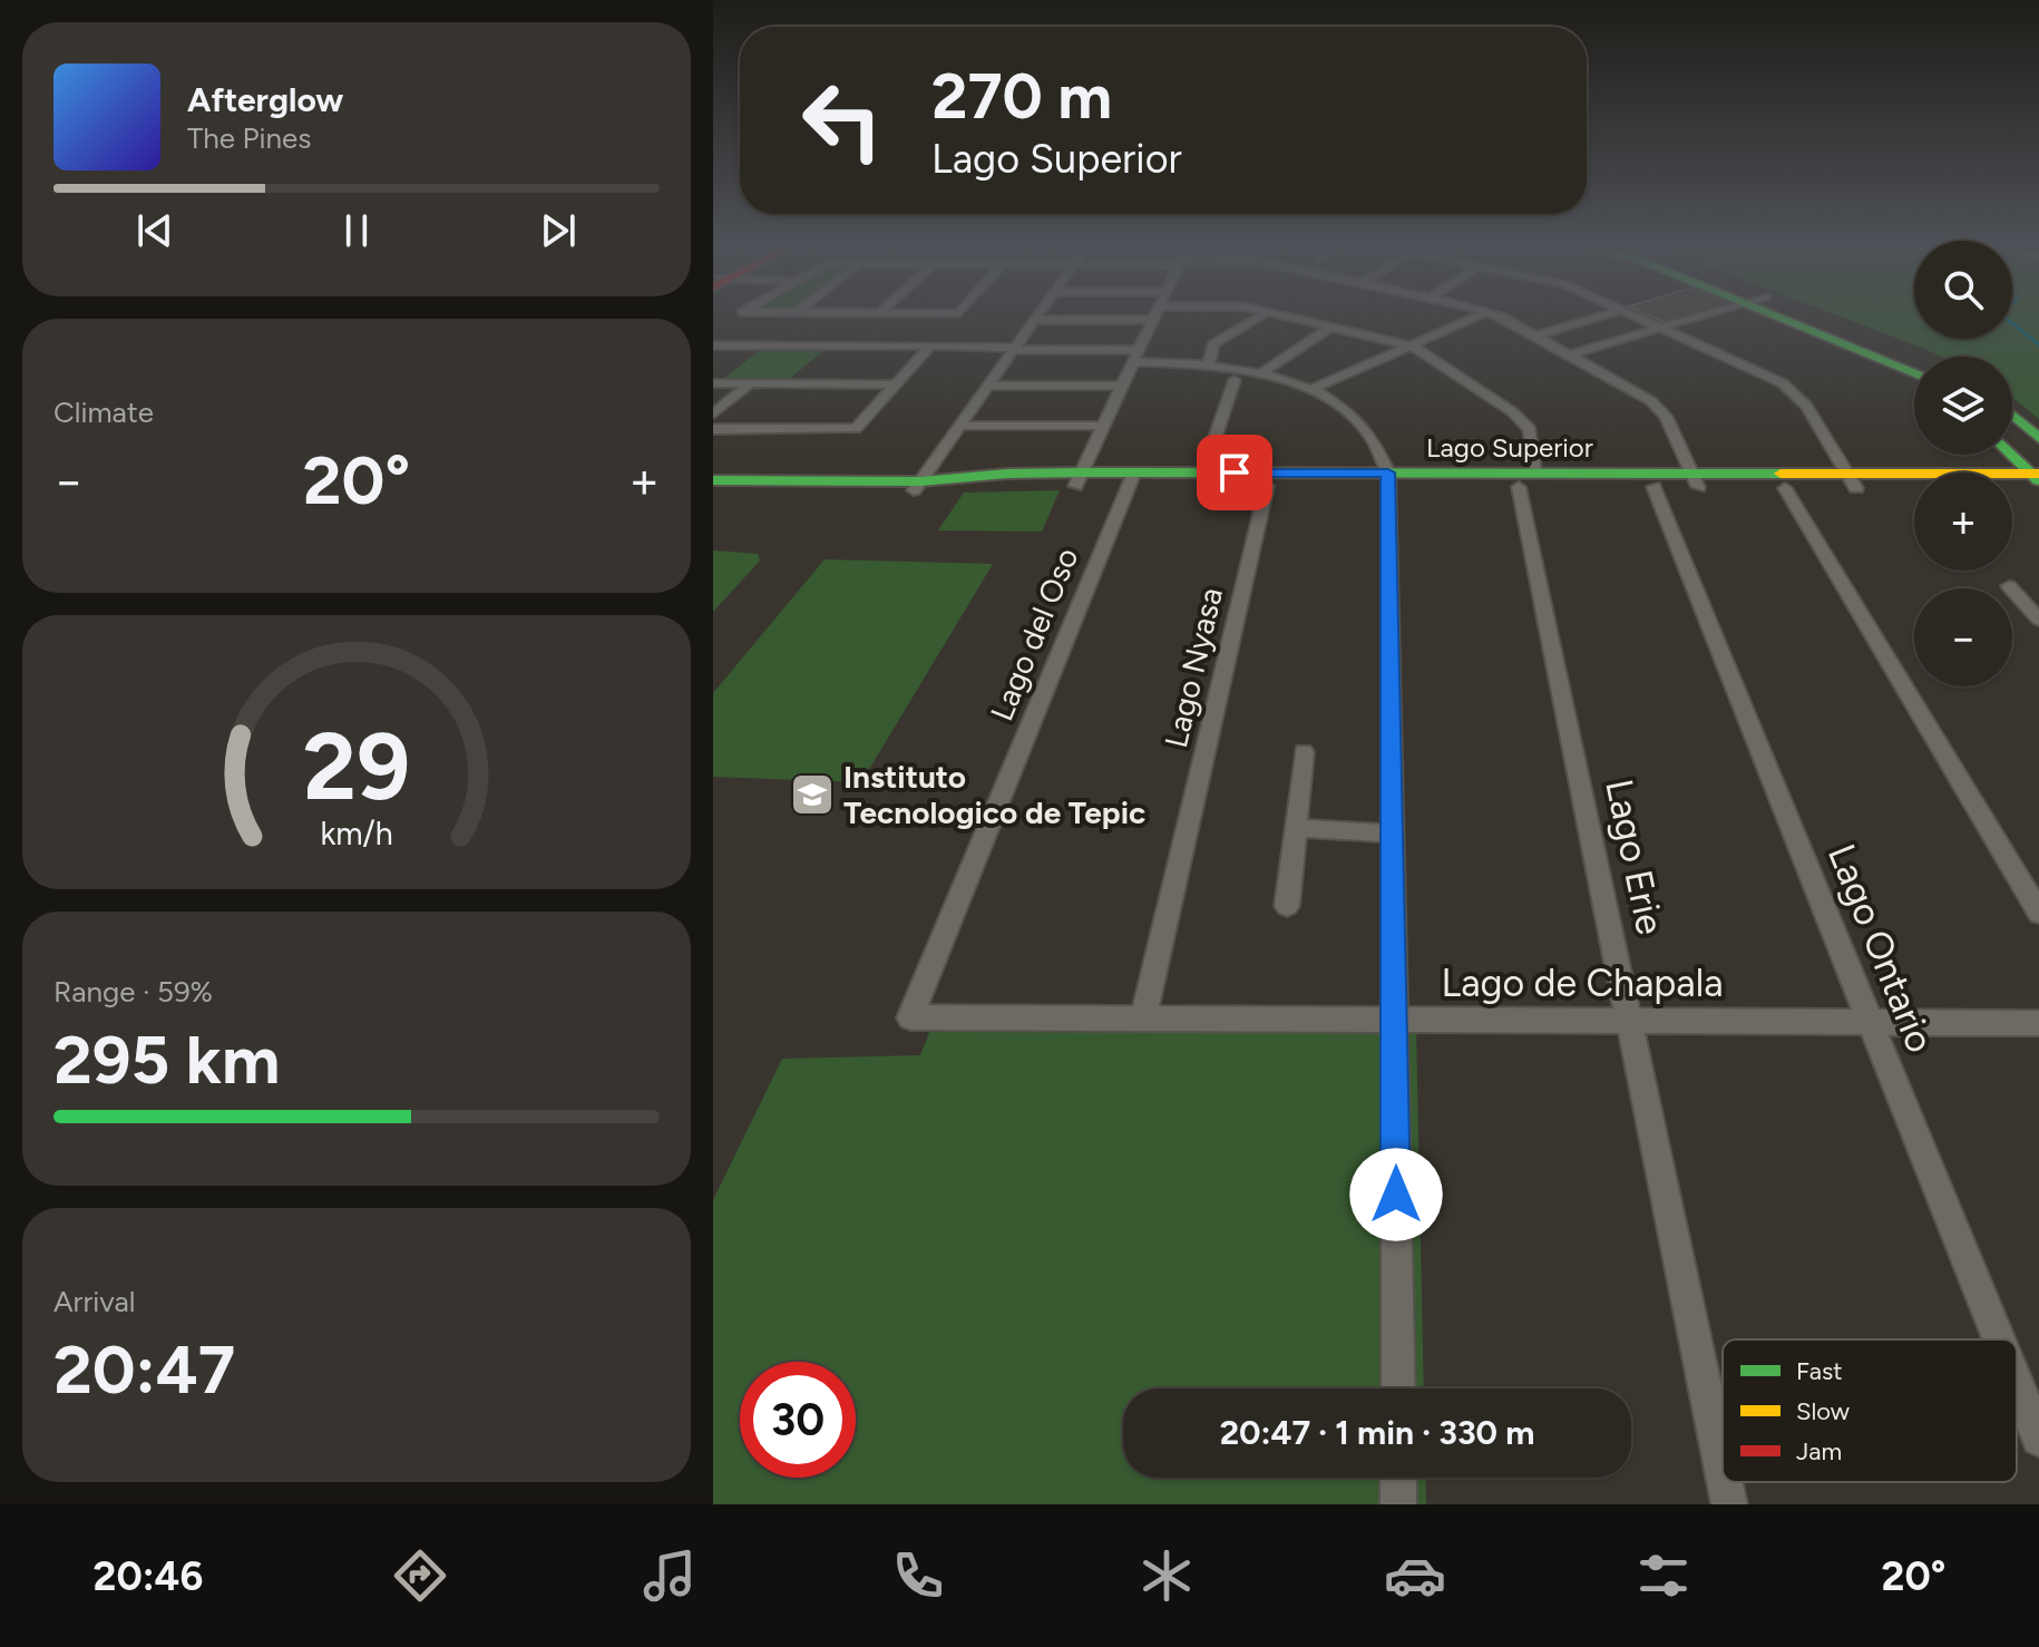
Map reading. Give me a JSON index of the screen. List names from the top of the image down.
{
  "streets": {
    "street": [
      "Lago Superior",
      "Lago del Oso",
      "Lago Nyasa",
      "Lago Erie",
      "Lago Ontario",
      "Lago de Chapala"
    ]
  },
  "crossings": [
    ["Lago Superior", "Lago del Oso"],
    ["Lago Superior", "Lago Nyasa"],
    ["Lago Superior", "Lago Erie"],
    ["Lago Superior", "Lago Ontario"],
    ["Lago del Oso", "Lago de Chapala"],
    ["Lago Nyasa", "Lago de Chapala"],
    ["Lago Erie", "Lago de Chapala"],
    ["Lago Ontario", "Lago de Chapala"]
  ],
  "places": {
    "school or university": ["Instituto Tecnologico de Tepic"]
  },
  "legend": ["Fast", "Slow", "Jam"],
  "page": {
    "turn": ["270 m", "Lago Superior"],
    "song": ["Afterglow", "The Pines"],
    "map_buttons": ["+", "−"],
    "tile": [
      "Climate",
      ["Range · 59%", "295 km"],
      ["Arrival", "20:47"]
    ],
    "heat": ["−", "20°", "+"],
    "limit": "30",
    "trip": "20:47 · 1 min · 330 m",
    "tabs": ["20:46", "20°"],
    "gauge": ["29", "km/h"]
  }
}
